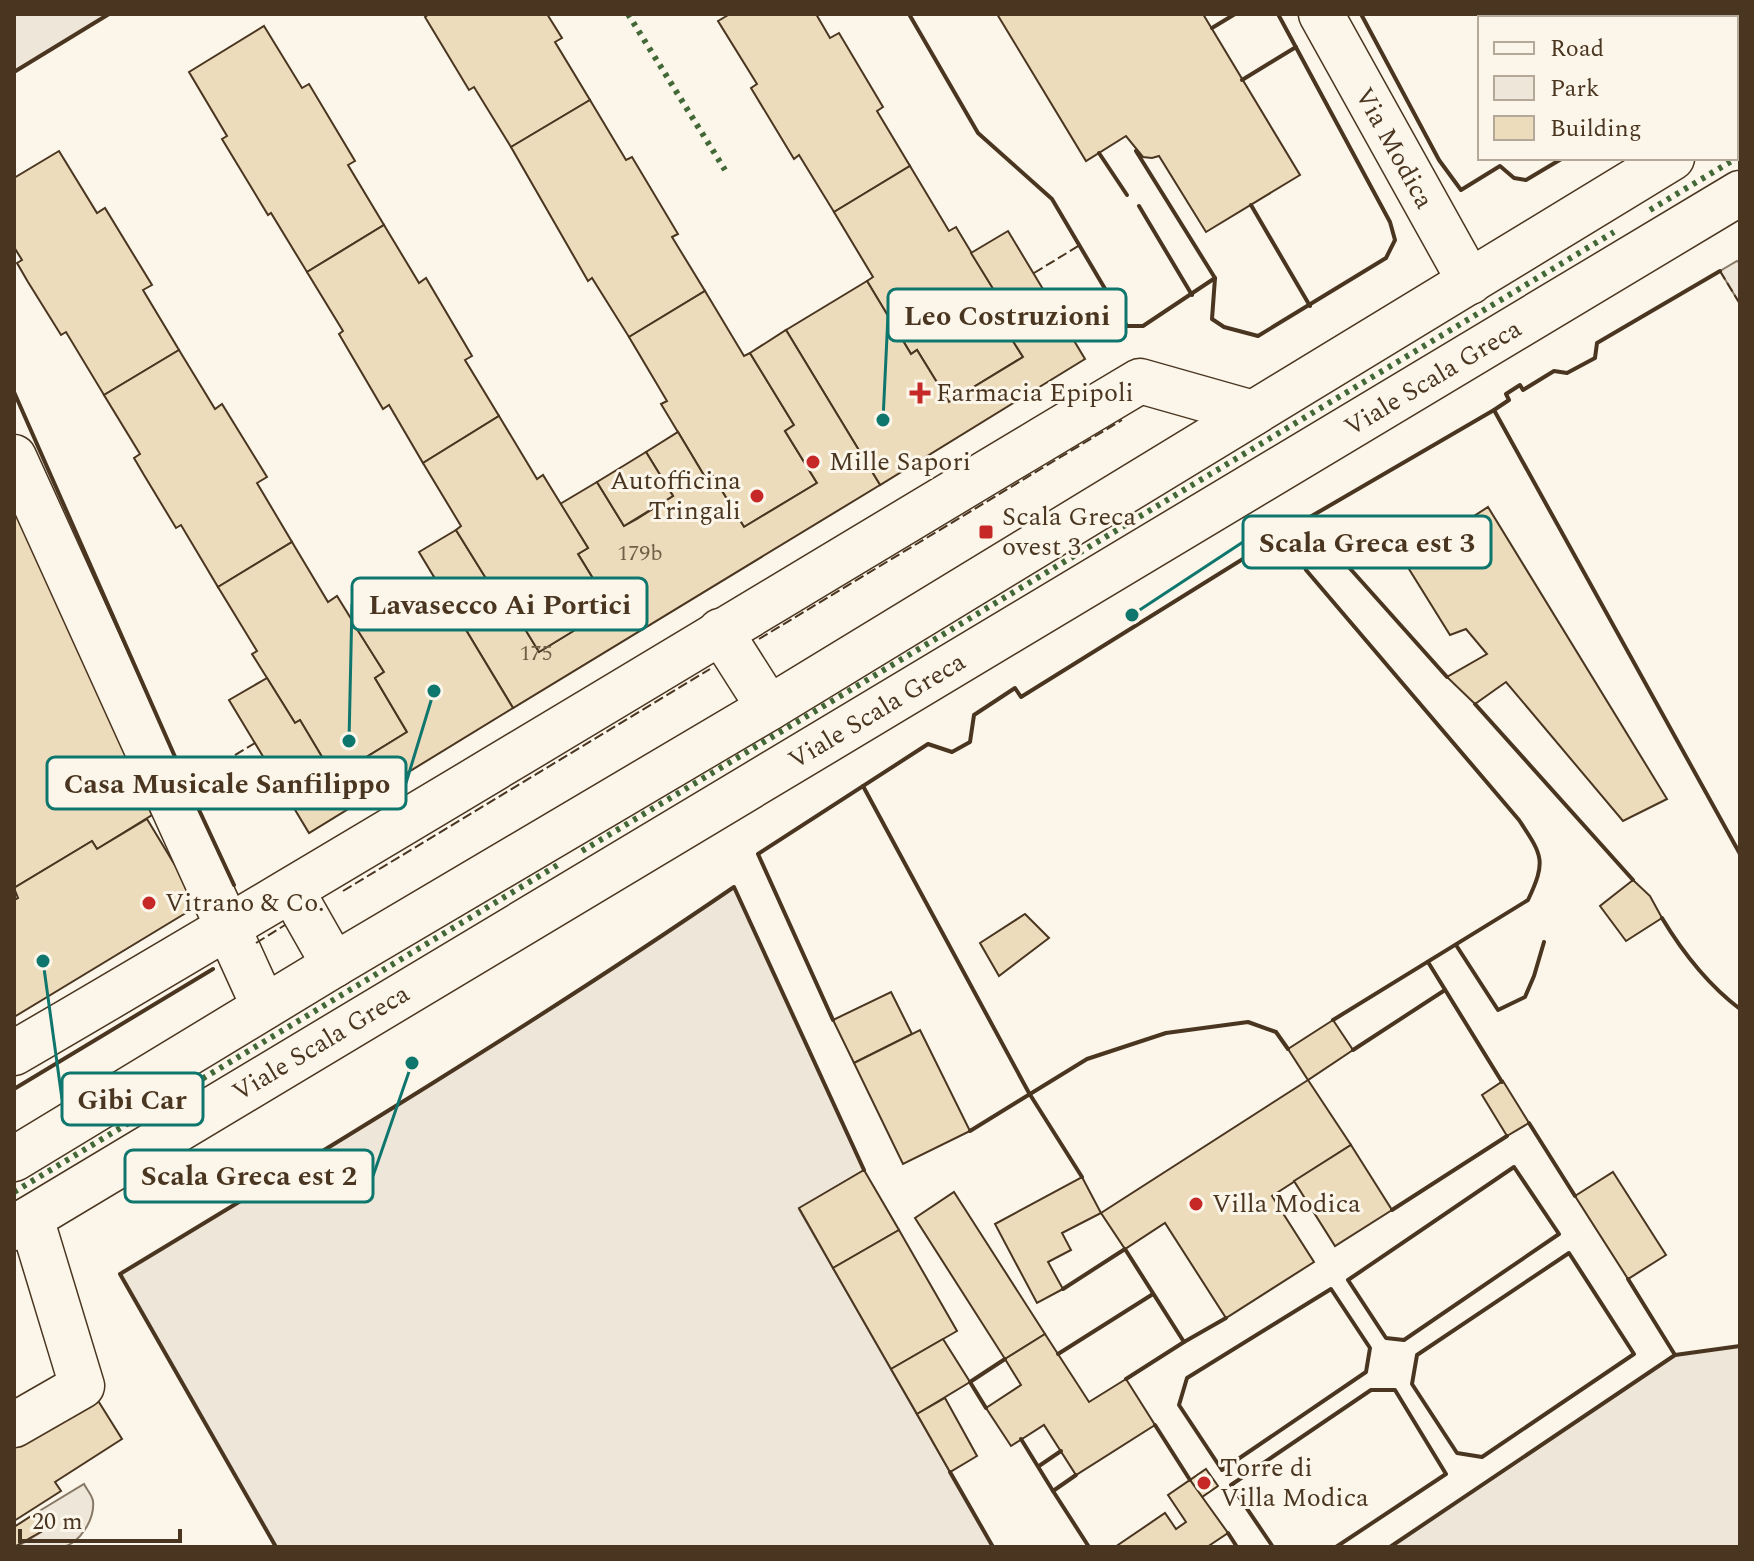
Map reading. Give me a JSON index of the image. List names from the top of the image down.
{
  "streets": {
    "main road": ["Via Modica", "Viale Scala Greca"]
  },
  "places": {
    "health": ["Farmacia Epipoli"],
    "other": [
      "Leo Costruzioni",
      "Mille Sapori",
      "Autofficina Tringali",
      "Scala Greca est 3",
      "Casa Musicale Sanfilippo",
      "Lavasecco Ai Portici",
      "Vitrano & Co.",
      "Gibi Car",
      "Scala Greca est 2",
      "Villa Modica",
      "Torre di Villa Modica"
    ],
    "transit": ["Scala Greca ovest 3"]
  },
  "house_numbers": ["179b", "175"],
  "legend": ["Road", "Park", "Building"],
  "scale_bar": "20 m"
}
